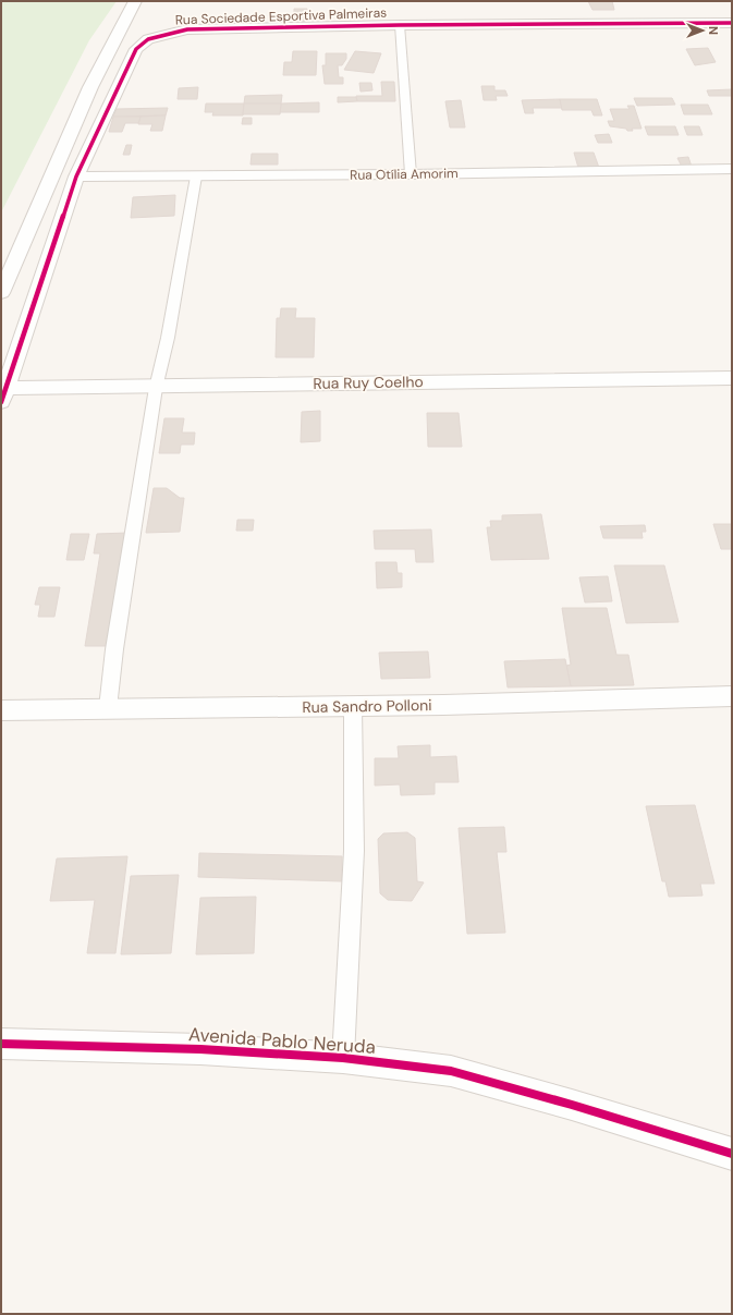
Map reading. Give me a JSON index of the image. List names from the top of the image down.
{
  "streets": {
    "street": [
      "Rua Sociedade Esportiva Palmeiras",
      "Rua Otília Amorim",
      "Rua Ruy Coelho",
      "Rua Sandro Polloni",
      "Avenida Pablo Neruda"
    ]
  },
  "crossings": [
    ["Rua Sociedade Esportiva Palmeiras", "Rua Otília Amorim"],
    ["Rua Sociedade Esportiva Palmeiras", "Rua Ruy Coelho"]
  ],
  "north": "right"
}
